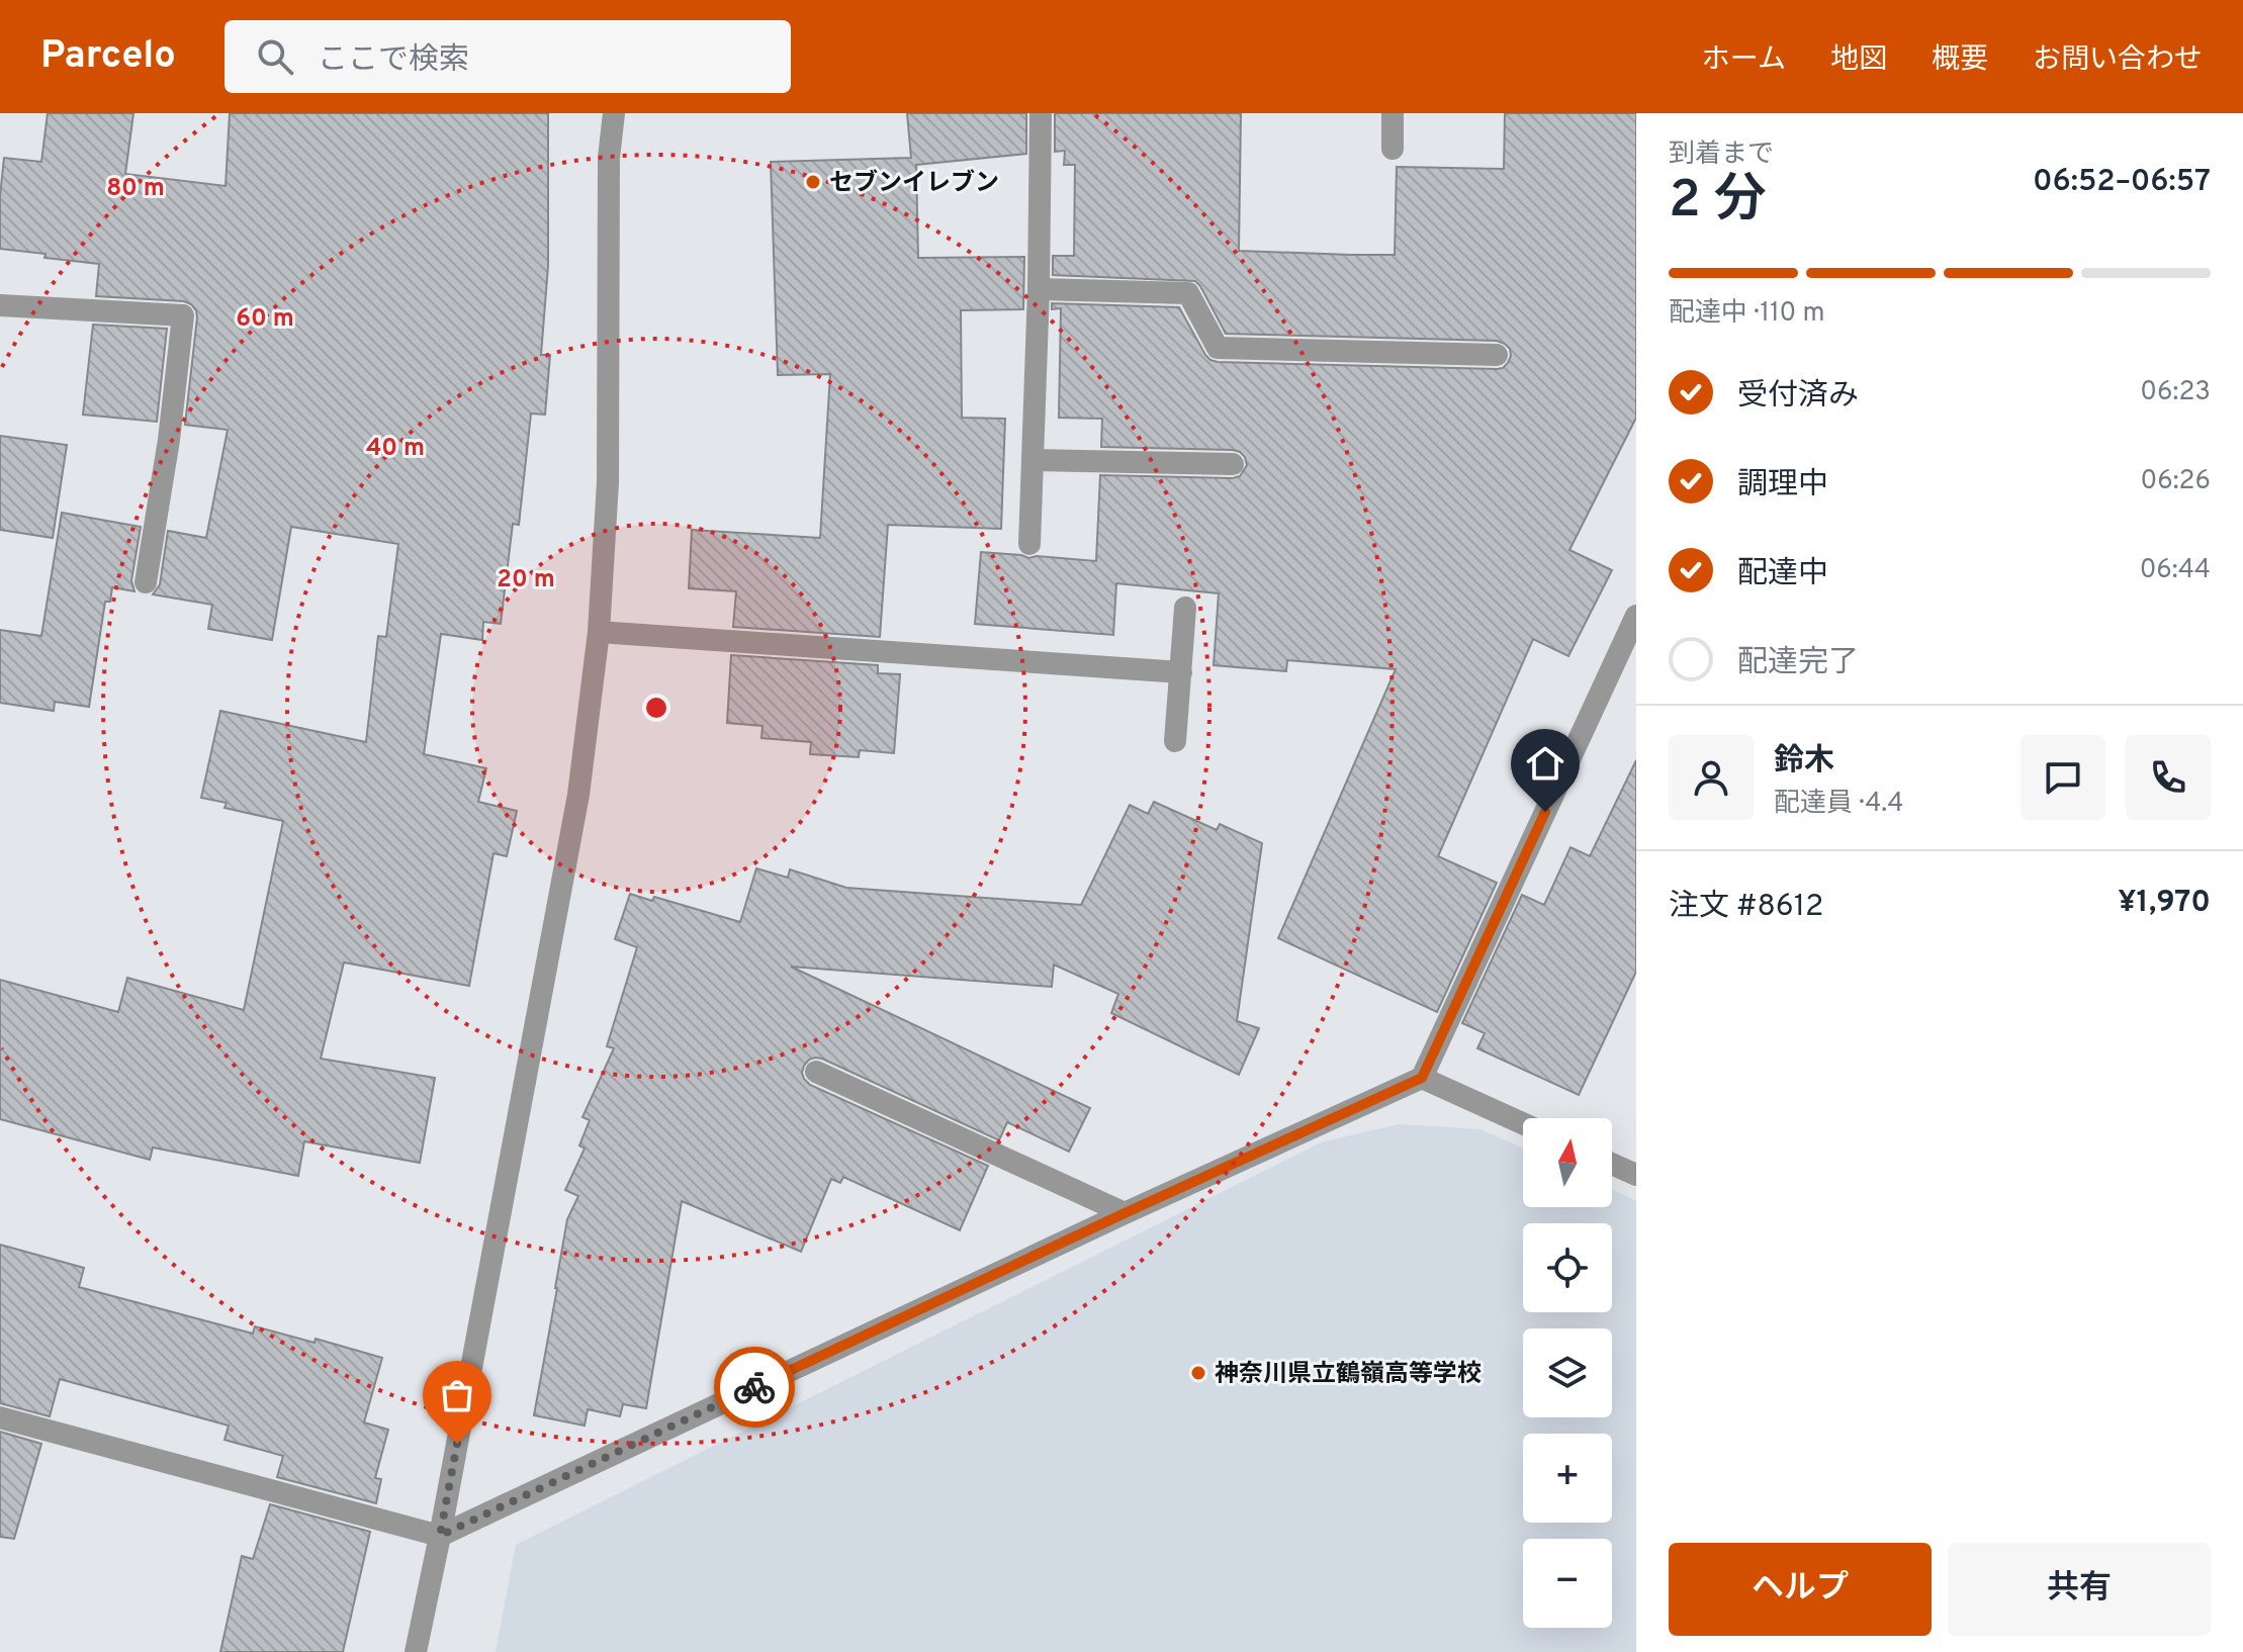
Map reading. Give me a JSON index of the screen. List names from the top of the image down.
{
  "places": ["セブンイレブン", "神奈川県立鶴嶺高等学校"],
  "north": "top",
  "page": {
    "header": "Parcelo",
    "search": "ここで検索",
    "nav": [
      "ホーム",
      "地図",
      "概要",
      "お問い合わせ"
    ],
    "heading": ["2 分", "到着まで", "06:52–06:57"],
    "panel": [
      "鈴木",
      "配達員 · 4.4",
      "注文 #8612",
      "¥1,970"
    ],
    "bar": "配達中 · 110 m",
    "list": [
      ["受付済み", "06:23"],
      ["調理中", "06:26"],
      ["配達中", "06:44"],
      "配達完了"
    ],
    "map_buttons": ["+", "−"],
    "buttons": ["ヘルプ", "共有"]
  },
  "rings": [
    "80 m",
    "60 m",
    "40 m",
    "20 m"
  ]
}
